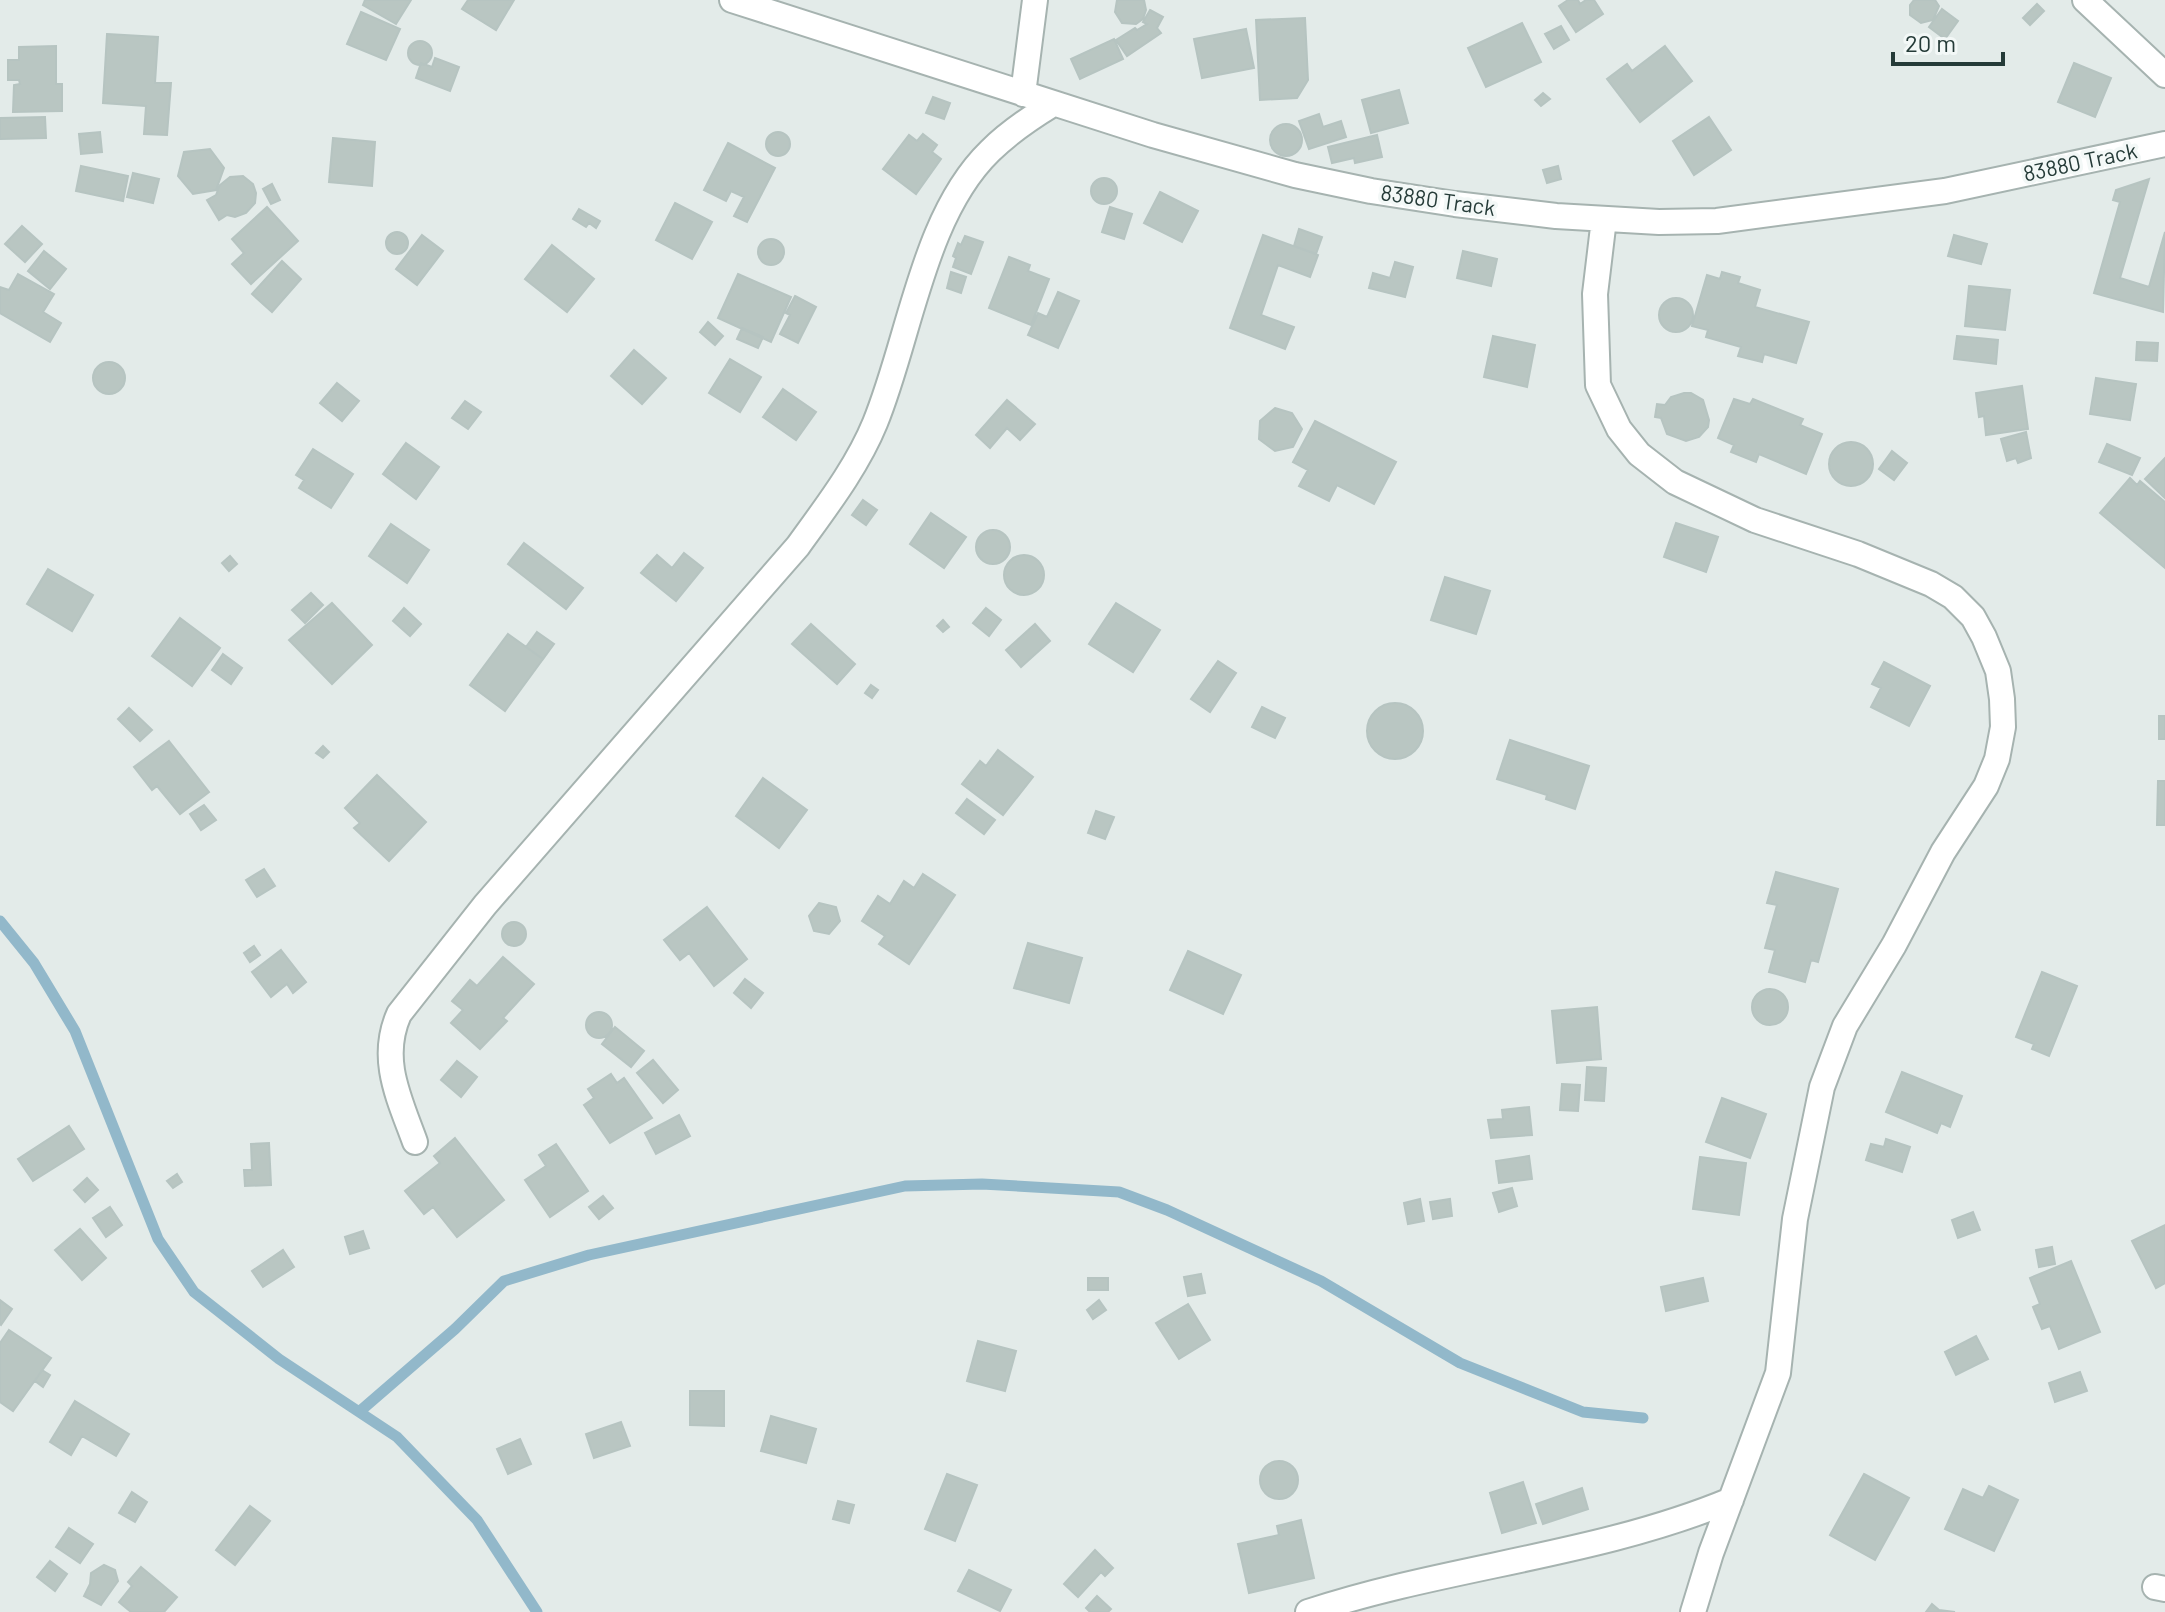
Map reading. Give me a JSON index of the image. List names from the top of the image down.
{
  "streets": {
    "street": ["83880 Track"]
  },
  "scale_bar": "20 m"
}
